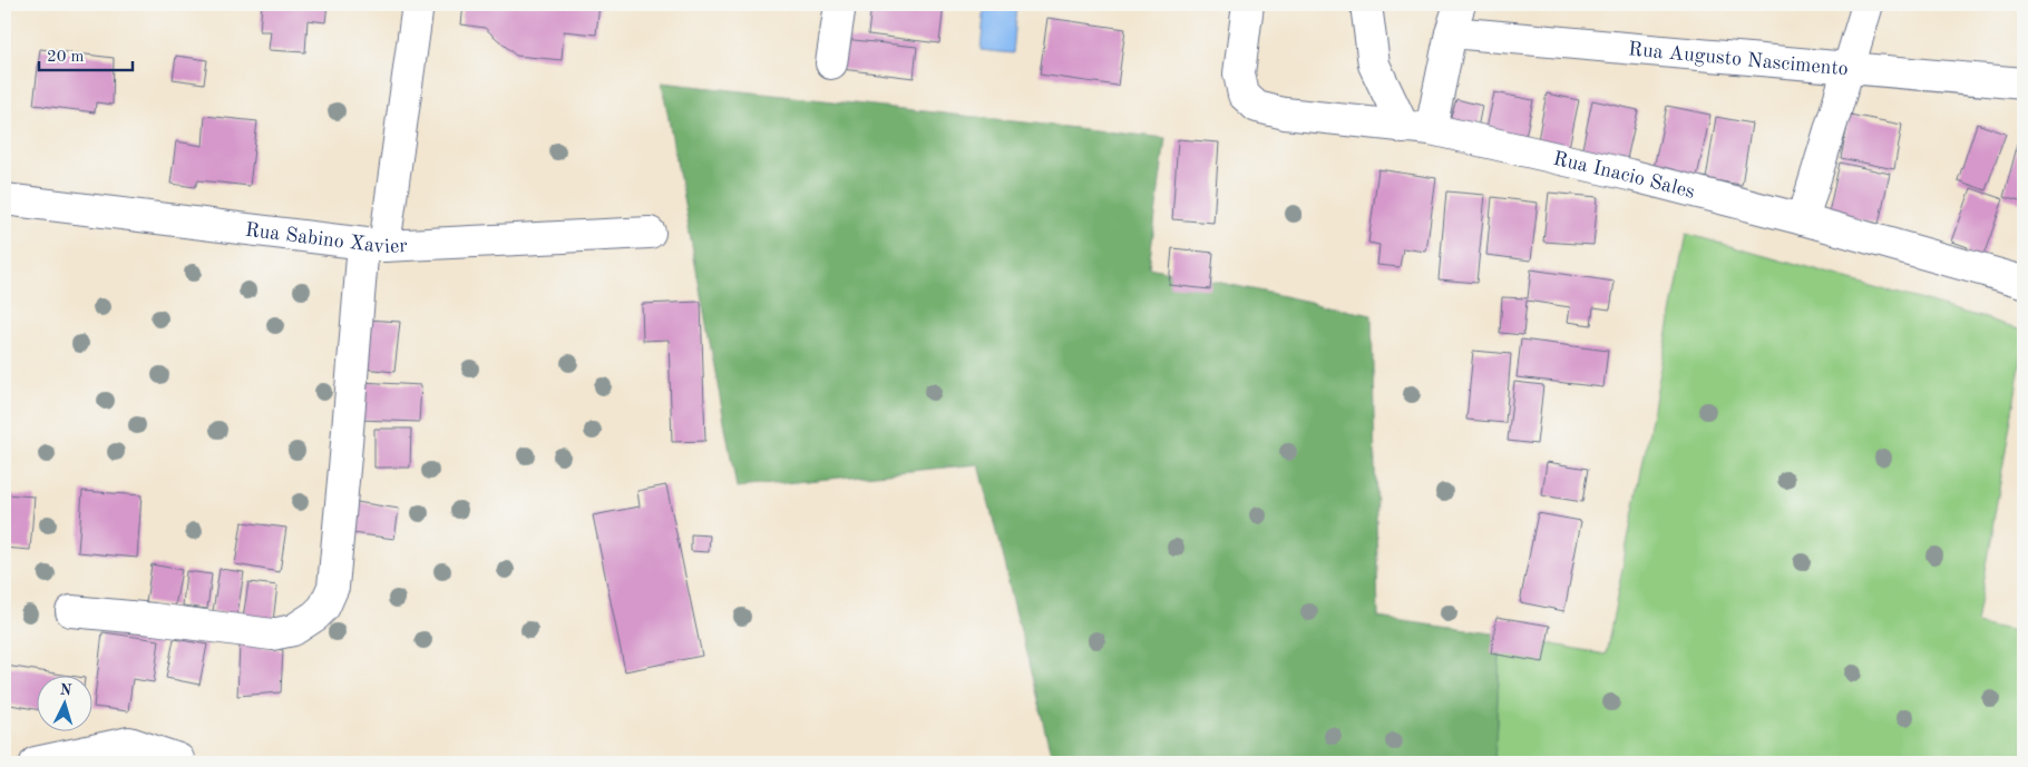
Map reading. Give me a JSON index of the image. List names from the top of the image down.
{
  "streets": {
    "street": ["Rua Augusto Nascimento", "Rua Inacio Sales", "Rua Sabino Xavier"]
  },
  "scale_bar": "20 m",
  "north": "top"
}
